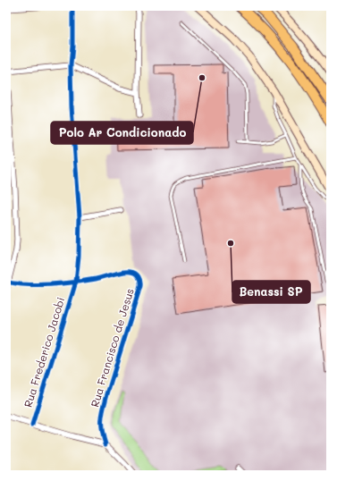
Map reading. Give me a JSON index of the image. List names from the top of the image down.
{
  "streets": {
    "street": ["Rua Francisco de Jesus", "Rua Frederico Jacobi"]
  },
  "crossings": [
    ["Rua Francisco de Jesus", "Rua Frederico Jacobi"]
  ],
  "places": ["Polo Ar Condicionado", "Benassi SP"]
}
